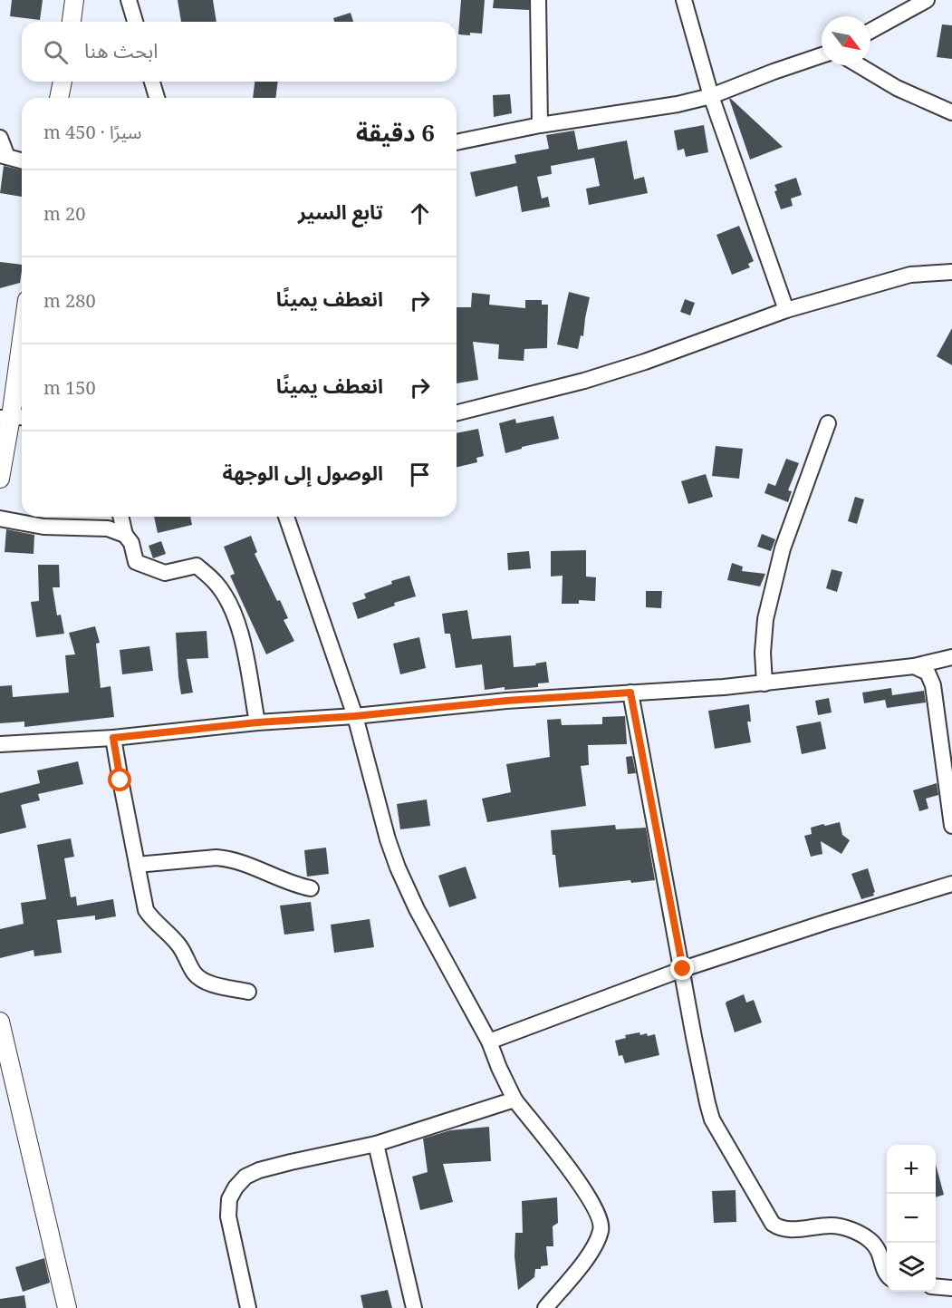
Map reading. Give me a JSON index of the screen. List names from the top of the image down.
{
  "north": "bottom right",
  "page": {
    "search": "ابحث هنا",
    "heading": ["6 دقيقة", "سيرًا · 450 m"],
    "list": [
      ["تابع السير", "20 m"],
      ["انعطف يمينًا", "280 m"],
      ["انعطف يمينًا", "150 m"],
      "الوصول إلى الوجهة"
    ],
    "map_buttons": ["+", "−"]
  }
}
